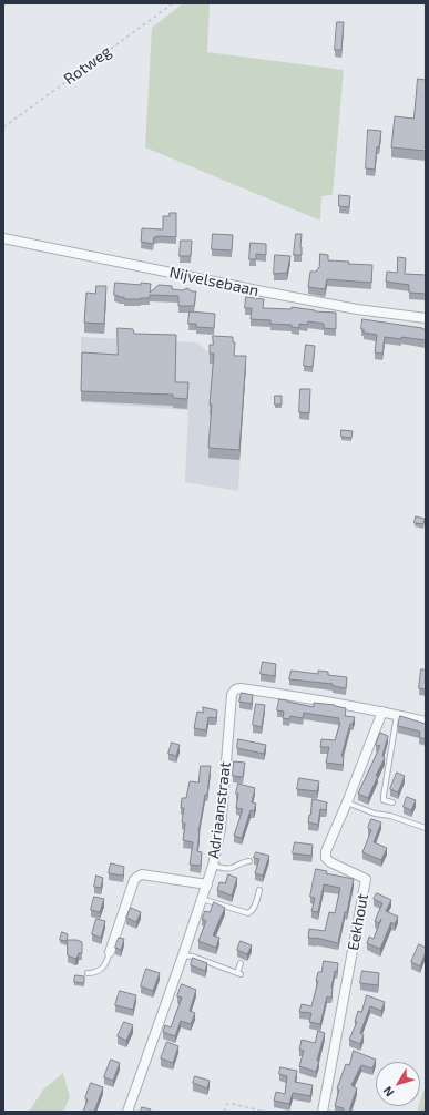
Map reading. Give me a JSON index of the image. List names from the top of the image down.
{
  "streets": {
    "street": ["Nijvelsebaan", "Adriaanstraat", "Eekhout"],
    "path": ["Rotweg"]
  },
  "crossings": [
    ["Adriaanstraat", "Eekhout"]
  ],
  "north": "bottom left"
}
